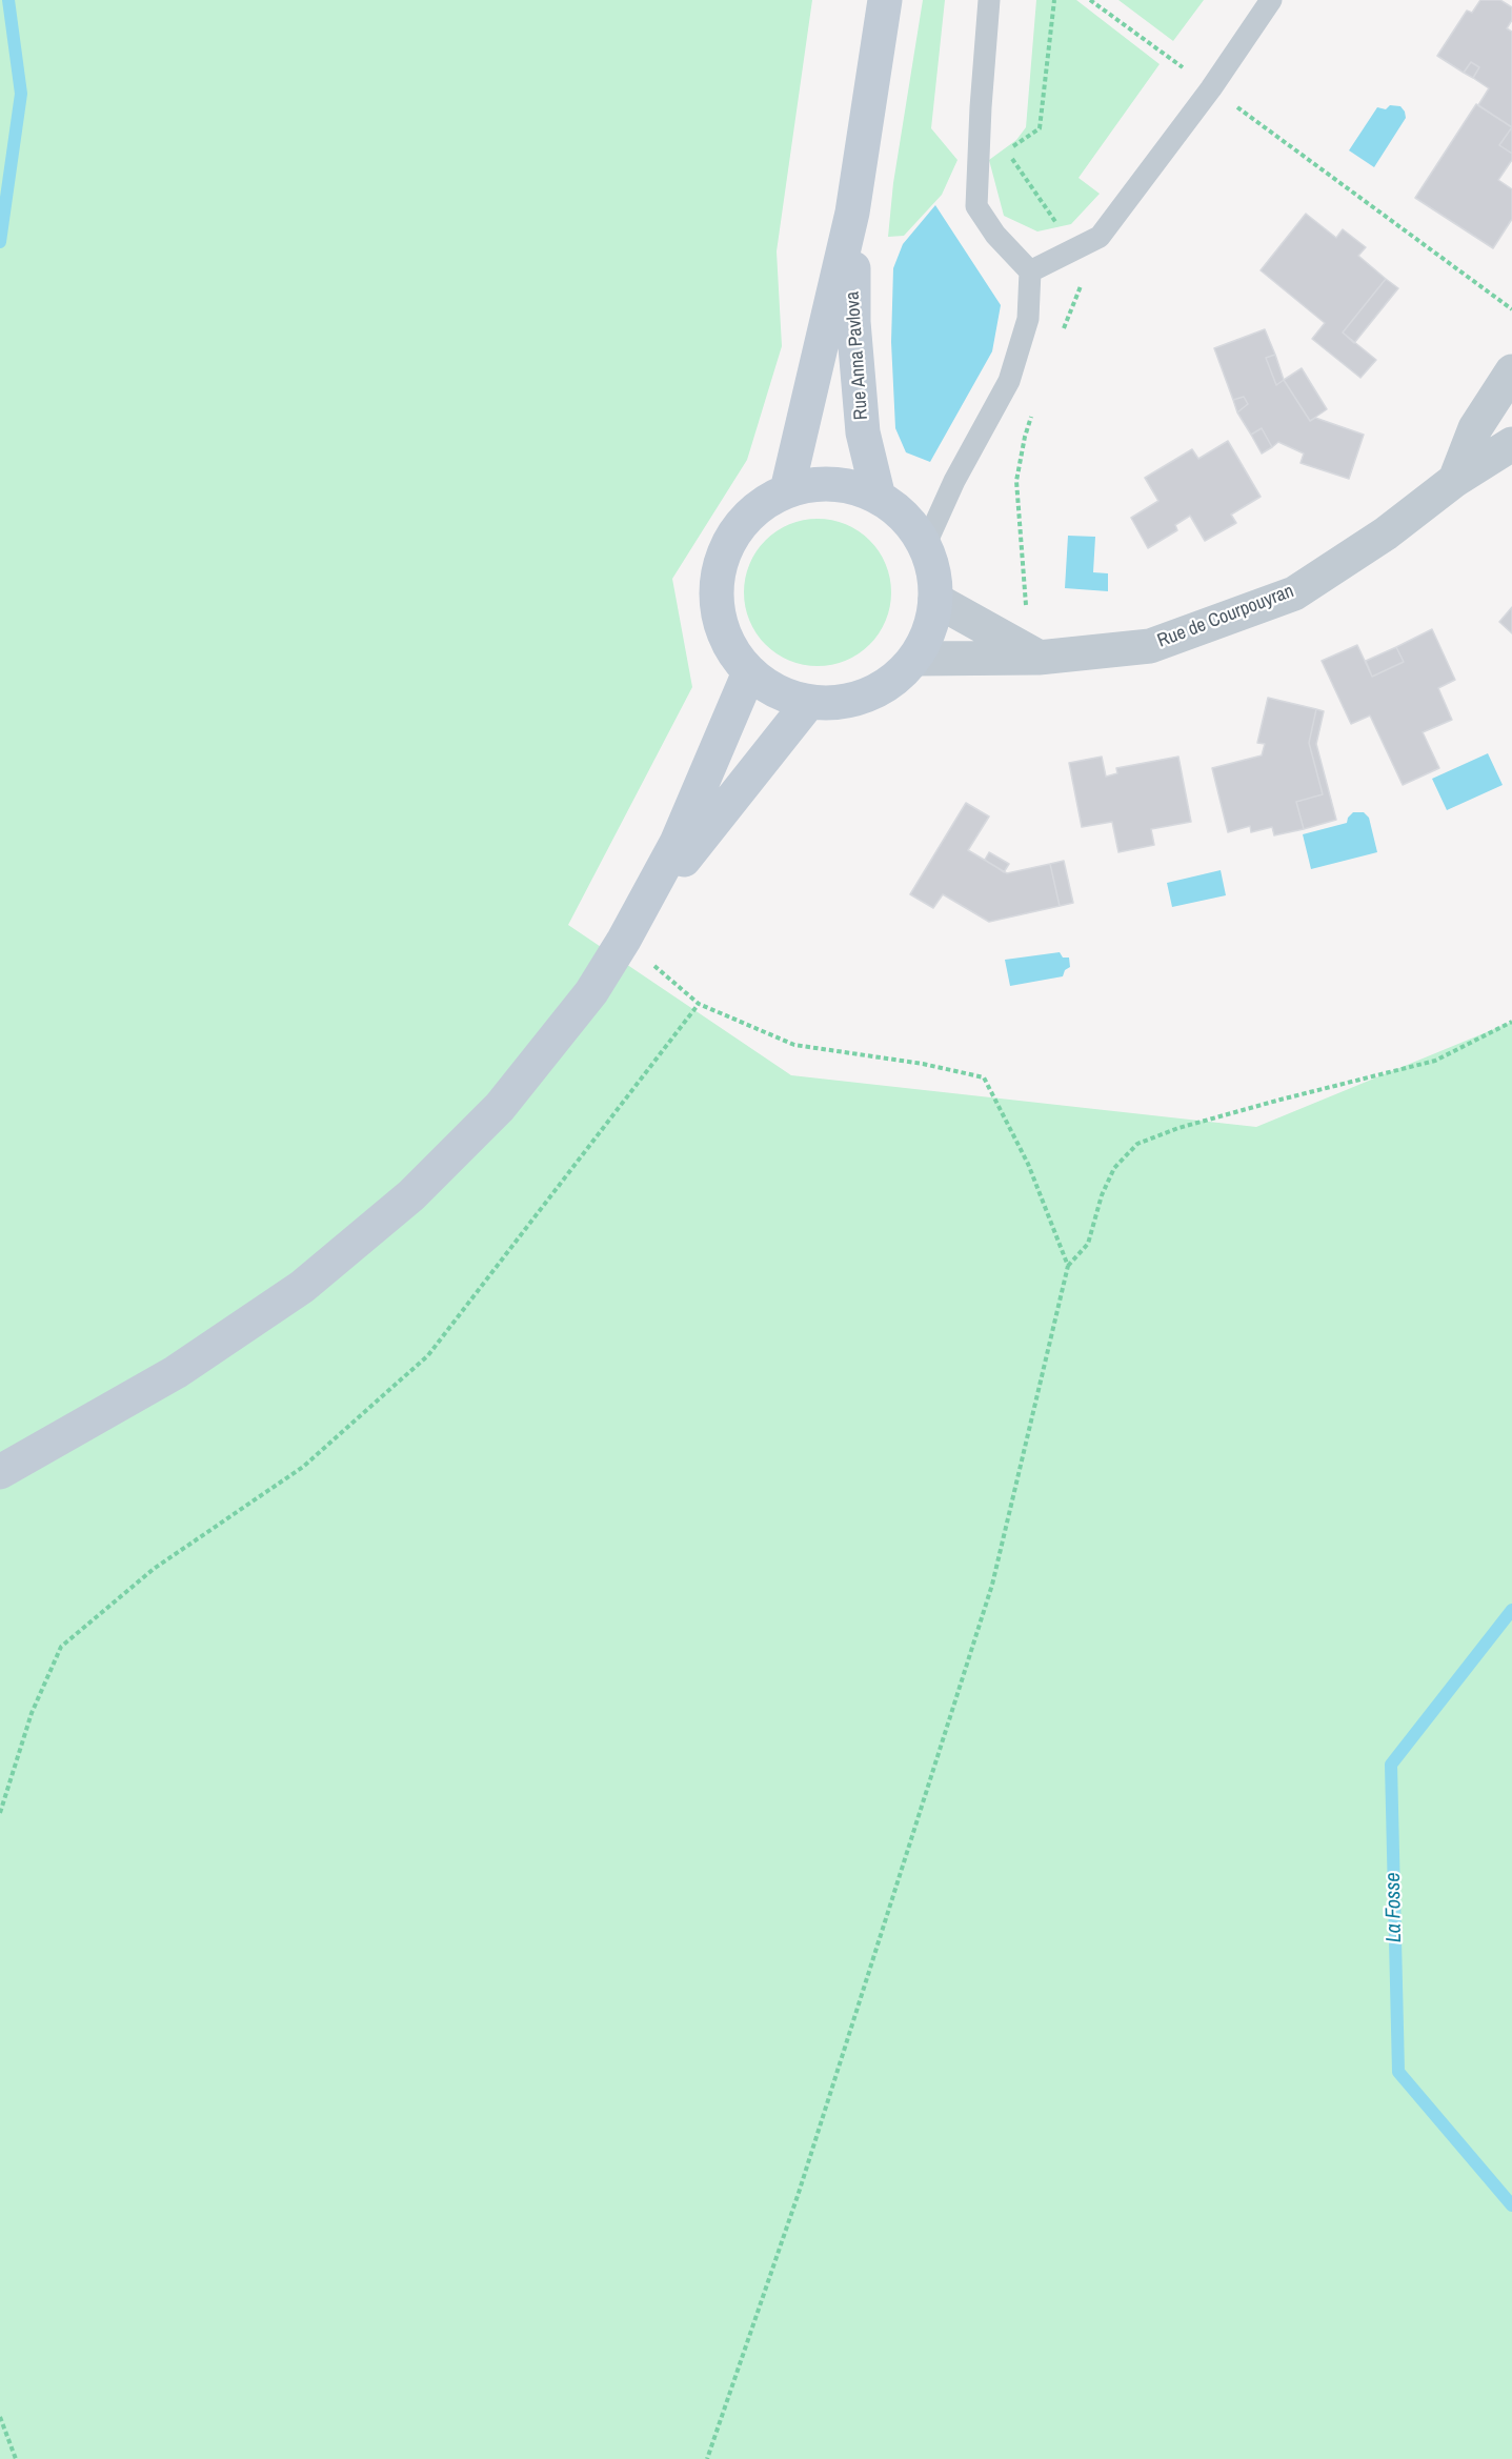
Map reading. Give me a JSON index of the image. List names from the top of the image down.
{
  "streets": {
    "street": ["Rue Anna Pavlova", "Rue de Courpouyran"]
  },
  "crossings": [
    ["Rue Anna Pavlova", "Rue de Courpouyran"]
  ],
  "water": ["La Fosse"]
}
